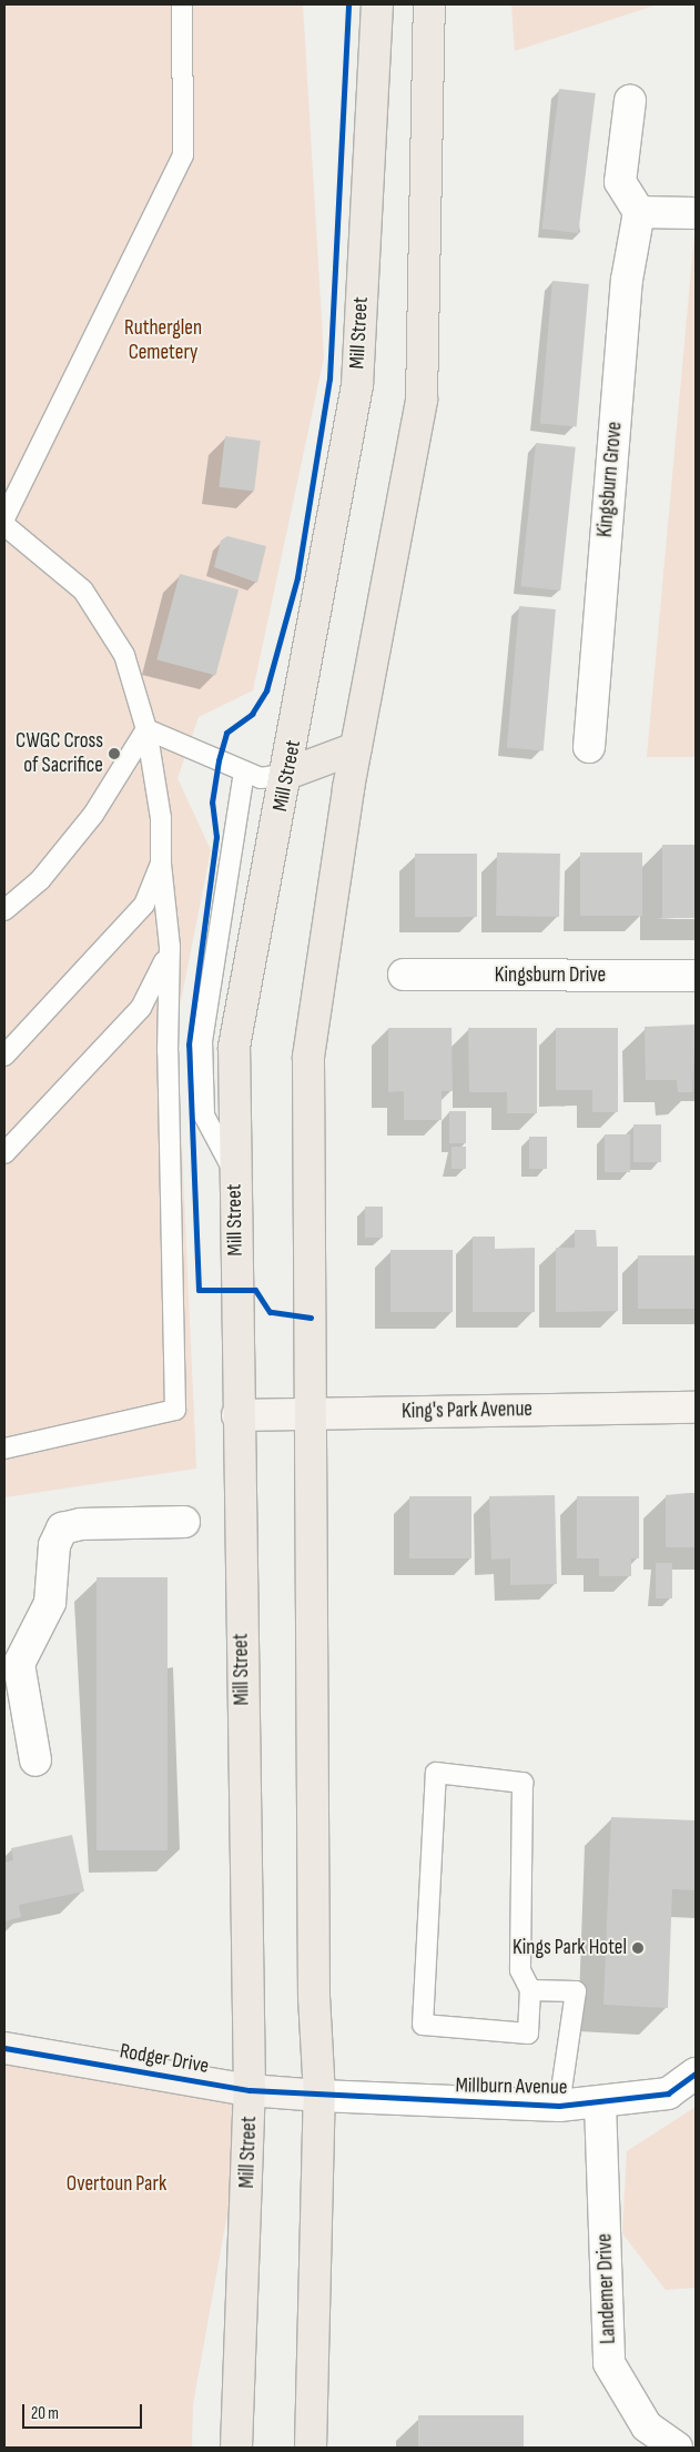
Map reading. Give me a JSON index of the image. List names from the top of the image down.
{
  "streets": {
    "main road": ["Mill Street", "King's Park Avenue", "Rodger Drive"],
    "street": [
      "Kingsburn Grove",
      "Kingsburn Drive",
      "Millburn Avenue",
      "Landemer Drive"
    ]
  },
  "crossings": [
    ["Mill Street", "King's Park Avenue"],
    ["Mill Street", "Rodger Drive"],
    ["Rodger Drive", "Millburn Avenue"],
    ["Millburn Avenue", "Landemer Drive"]
  ],
  "parks": ["Rutherglen Cemetery", "Overtoun Park"],
  "places": ["CWGC Cross of Sacrifice", "Kings Park Hotel"],
  "scale_bar": "20 m"
}
